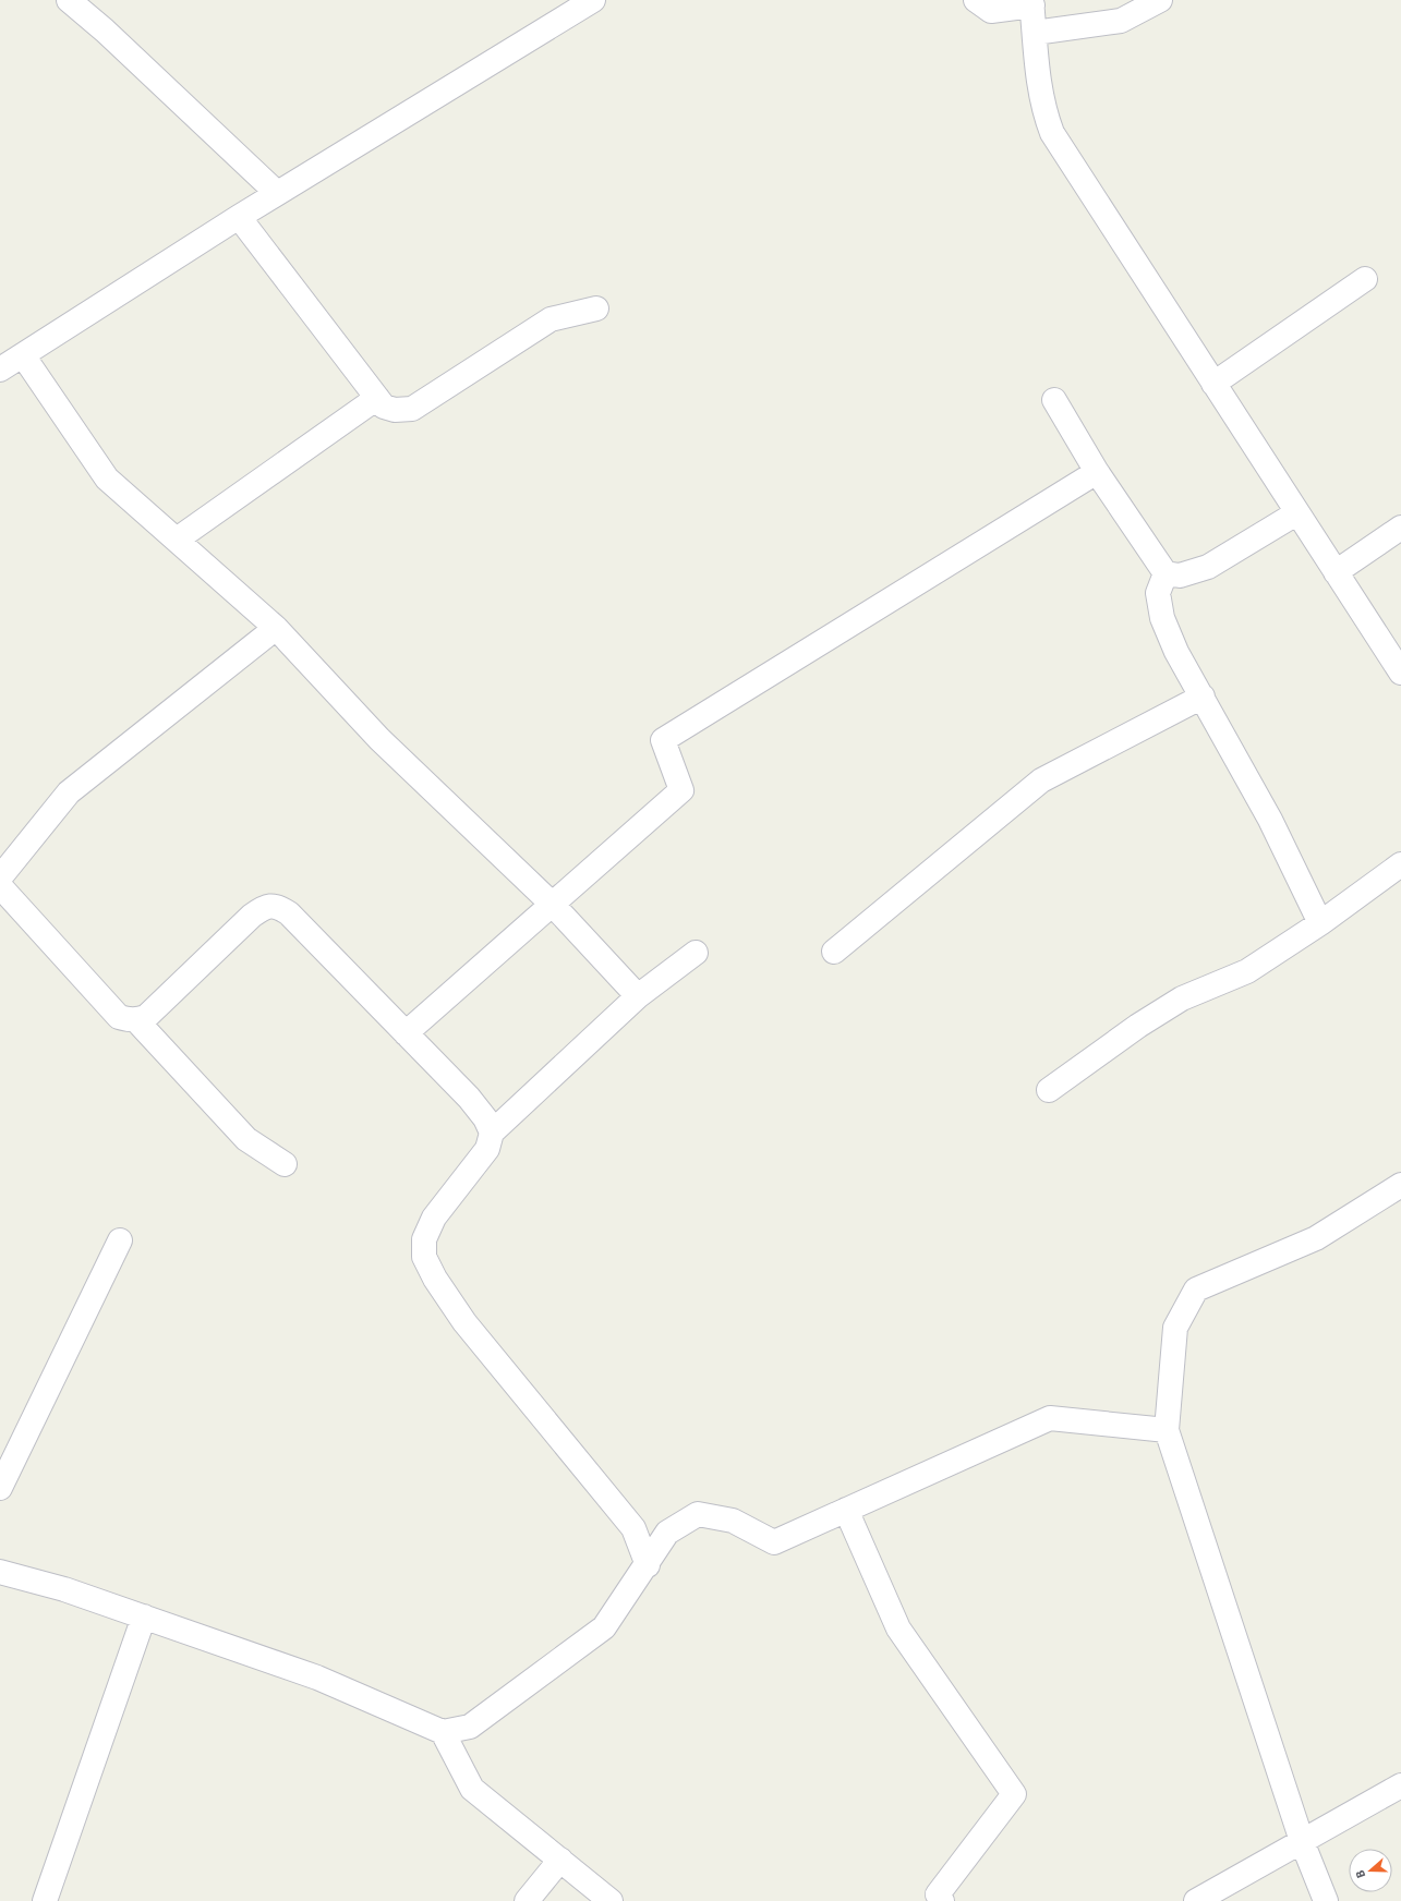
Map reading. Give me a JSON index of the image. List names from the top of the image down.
{
  "north": "left"
}
